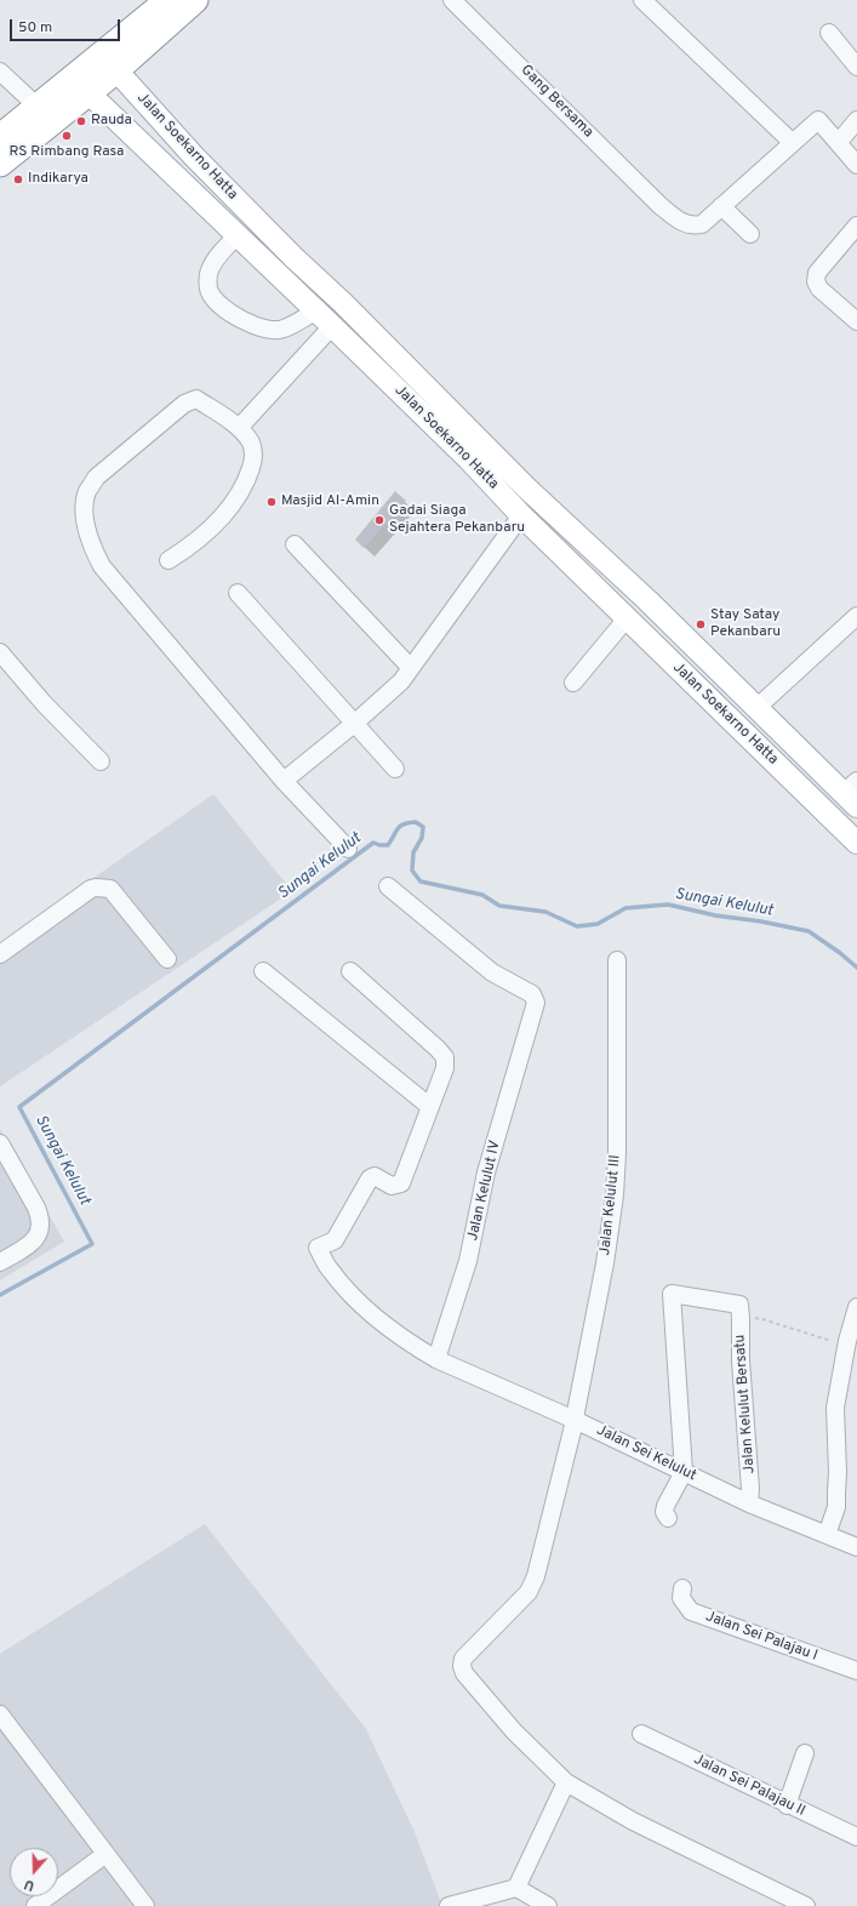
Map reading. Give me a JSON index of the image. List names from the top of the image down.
{
  "streets": {
    "main road": ["Jalan Soekarno Hatta"],
    "street": [
      "Gang Bersama",
      "Jalan Kelulut IV",
      "Jalan Kelulut III",
      "Jalan Kelulut Bersatu",
      "Jalan Sei Kelulut",
      "Jalan Sei Palajau I",
      "Jalan Sei Palajau II"
    ]
  },
  "crossings": [
    ["Jalan Kelulut IV", "Jalan Sei Kelulut"],
    ["Jalan Kelulut III", "Jalan Sei Kelulut"],
    ["Jalan Kelulut Bersatu", "Jalan Sei Kelulut"]
  ],
  "water": ["Sungai Kelulut"],
  "places": [
    "Rauda",
    "RS Rimbang Rasa",
    "Indikarya",
    "Masjid Al-Amin",
    "Gadai Siaga Sejahtera Pekanbaru",
    "Stay Satay Pekanbaru"
  ],
  "scale_bar": "50 m",
  "north": "bottom"
}
